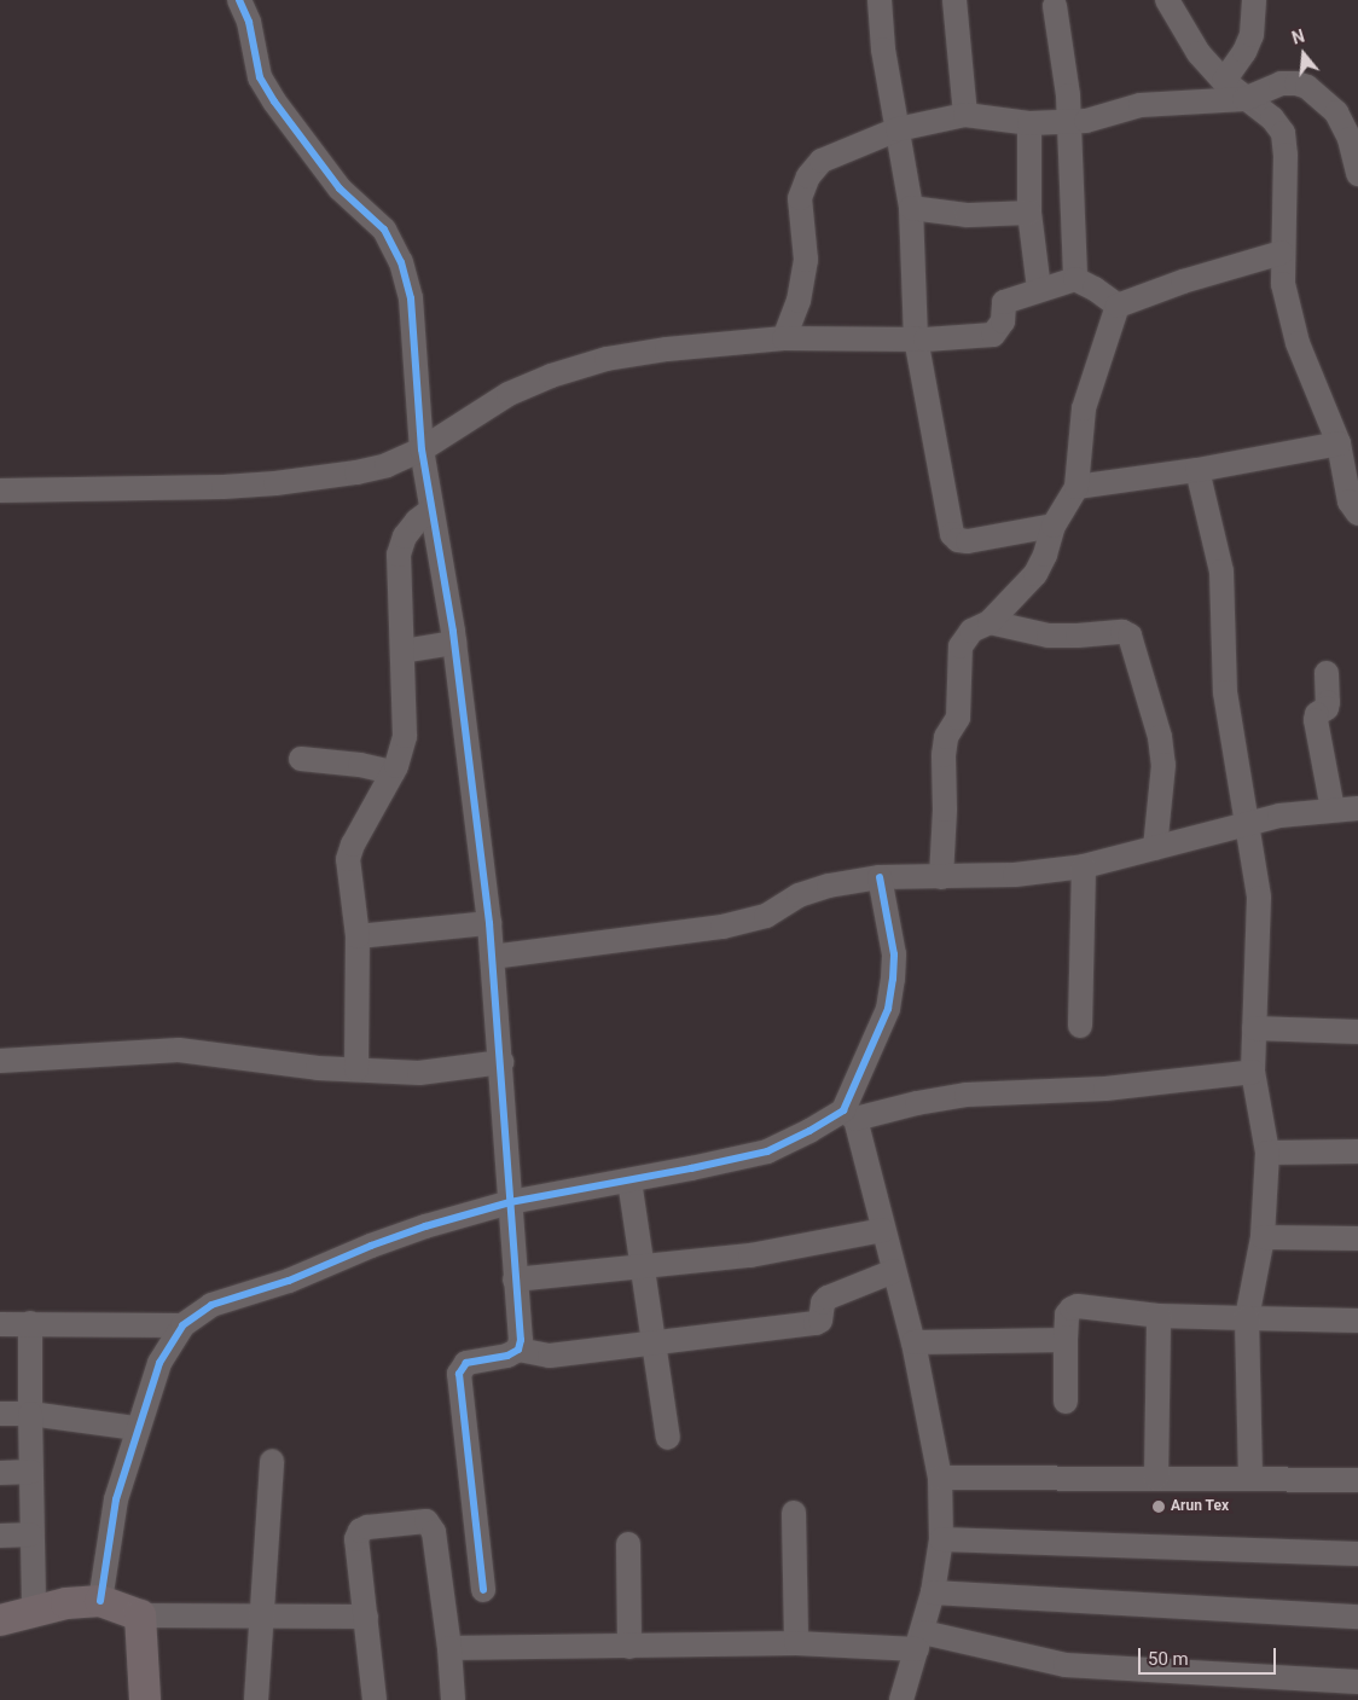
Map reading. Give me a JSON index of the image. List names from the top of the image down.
{
  "places": ["Arun Tex"],
  "scale_bar": "50 m",
  "north": "top"
}
